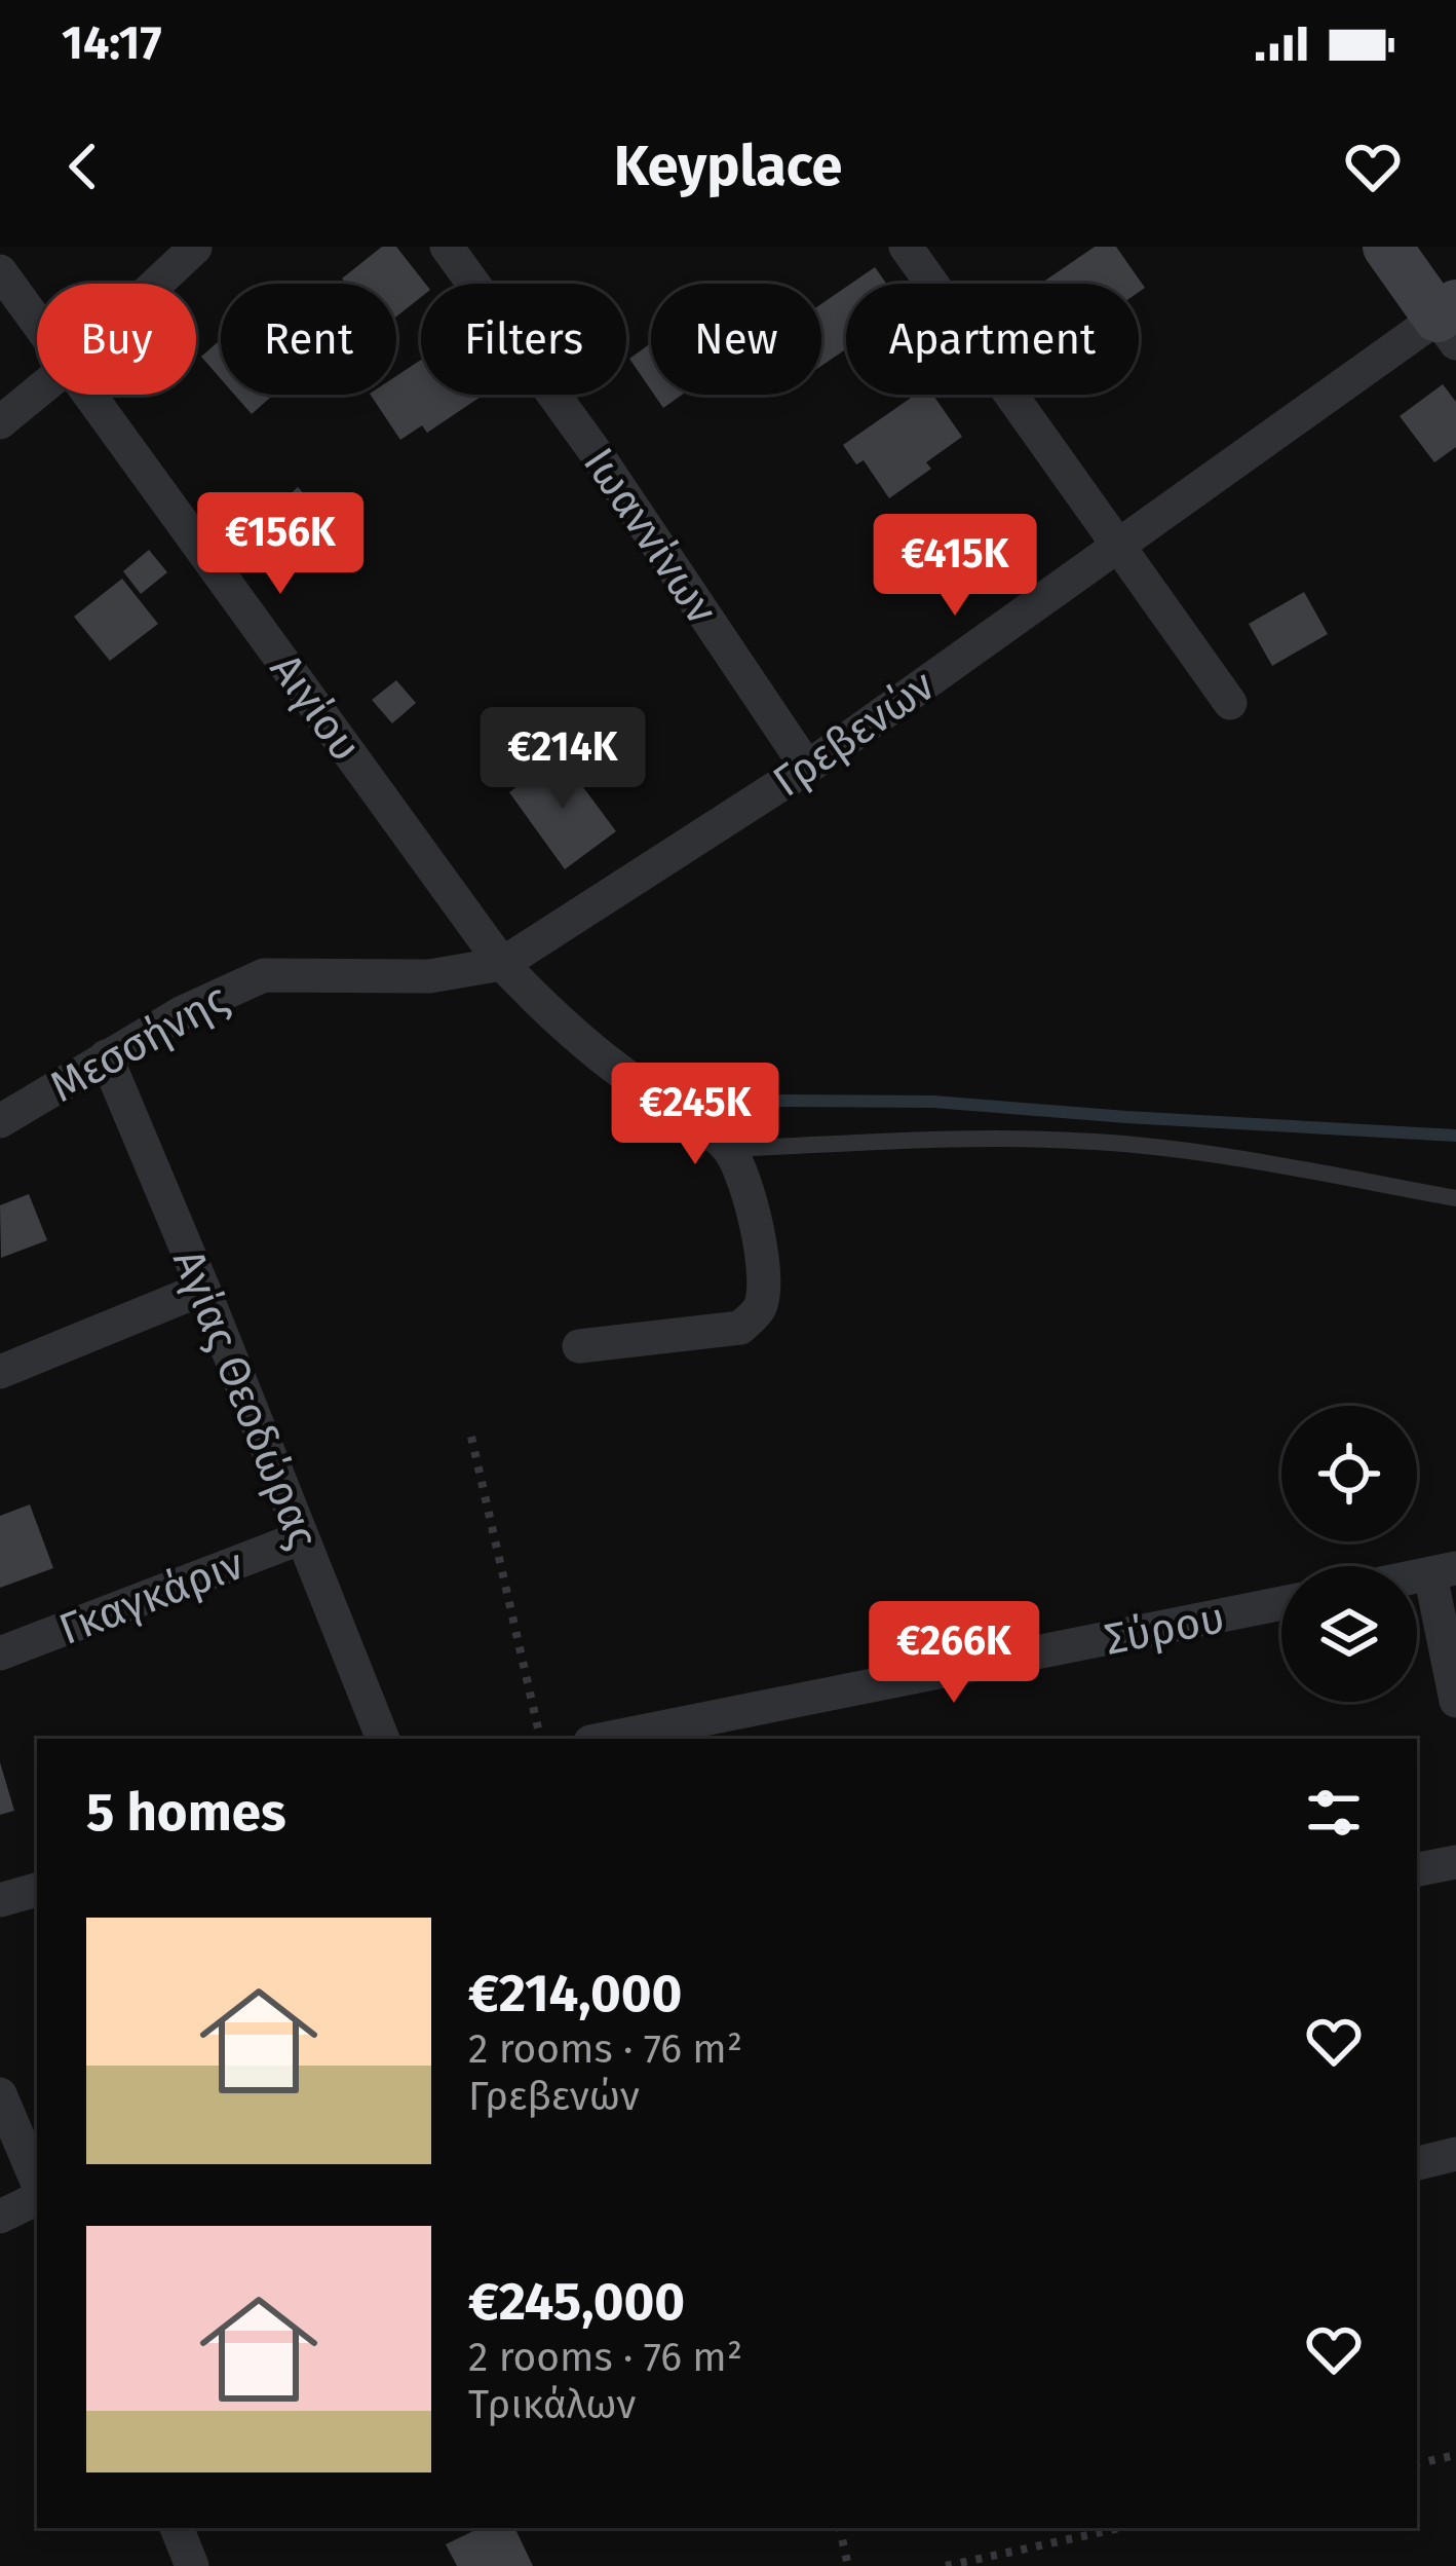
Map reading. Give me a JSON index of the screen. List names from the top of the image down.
{
  "streets": {
    "street": [
      "Ιωαννίνων",
      "Αιγίου",
      "Γρεβενών",
      "Μεσσήνης",
      "Αγίας Θεοδώρας",
      "Γκαγκάριν",
      "Σύρου"
    ]
  },
  "crossings": [
    ["Ιωαννίνων", "Γρεβενών"],
    ["Αιγίου", "Γρεβενών"],
    ["Αιγίου", "Μεσσήνης"],
    ["Γρεβενών", "Μεσσήνης"],
    ["Μεσσήνης", "Αγίας Θεοδώρας"],
    ["Αγίας Θεοδώρας", "Γκαγκάριν"]
  ],
  "page": {
    "status": "14:17",
    "header": "Keyplace",
    "chip": [
      "Buy",
      "Rent",
      "Filters",
      "New",
      "Apartment"
    ],
    "price": [
      "€156K",
      "€415K",
      "€214K",
      "€245K",
      "€266K"
    ],
    "heading": "5 homes",
    "list": [
      {
        "name": "€214,000",
        "note": "2 rooms · 76 m² · Γρεβενών"
      },
      {
        "name": "€245,000",
        "note": "2 rooms · 76 m² · Τρικάλων"
      }
    ]
  }
}
